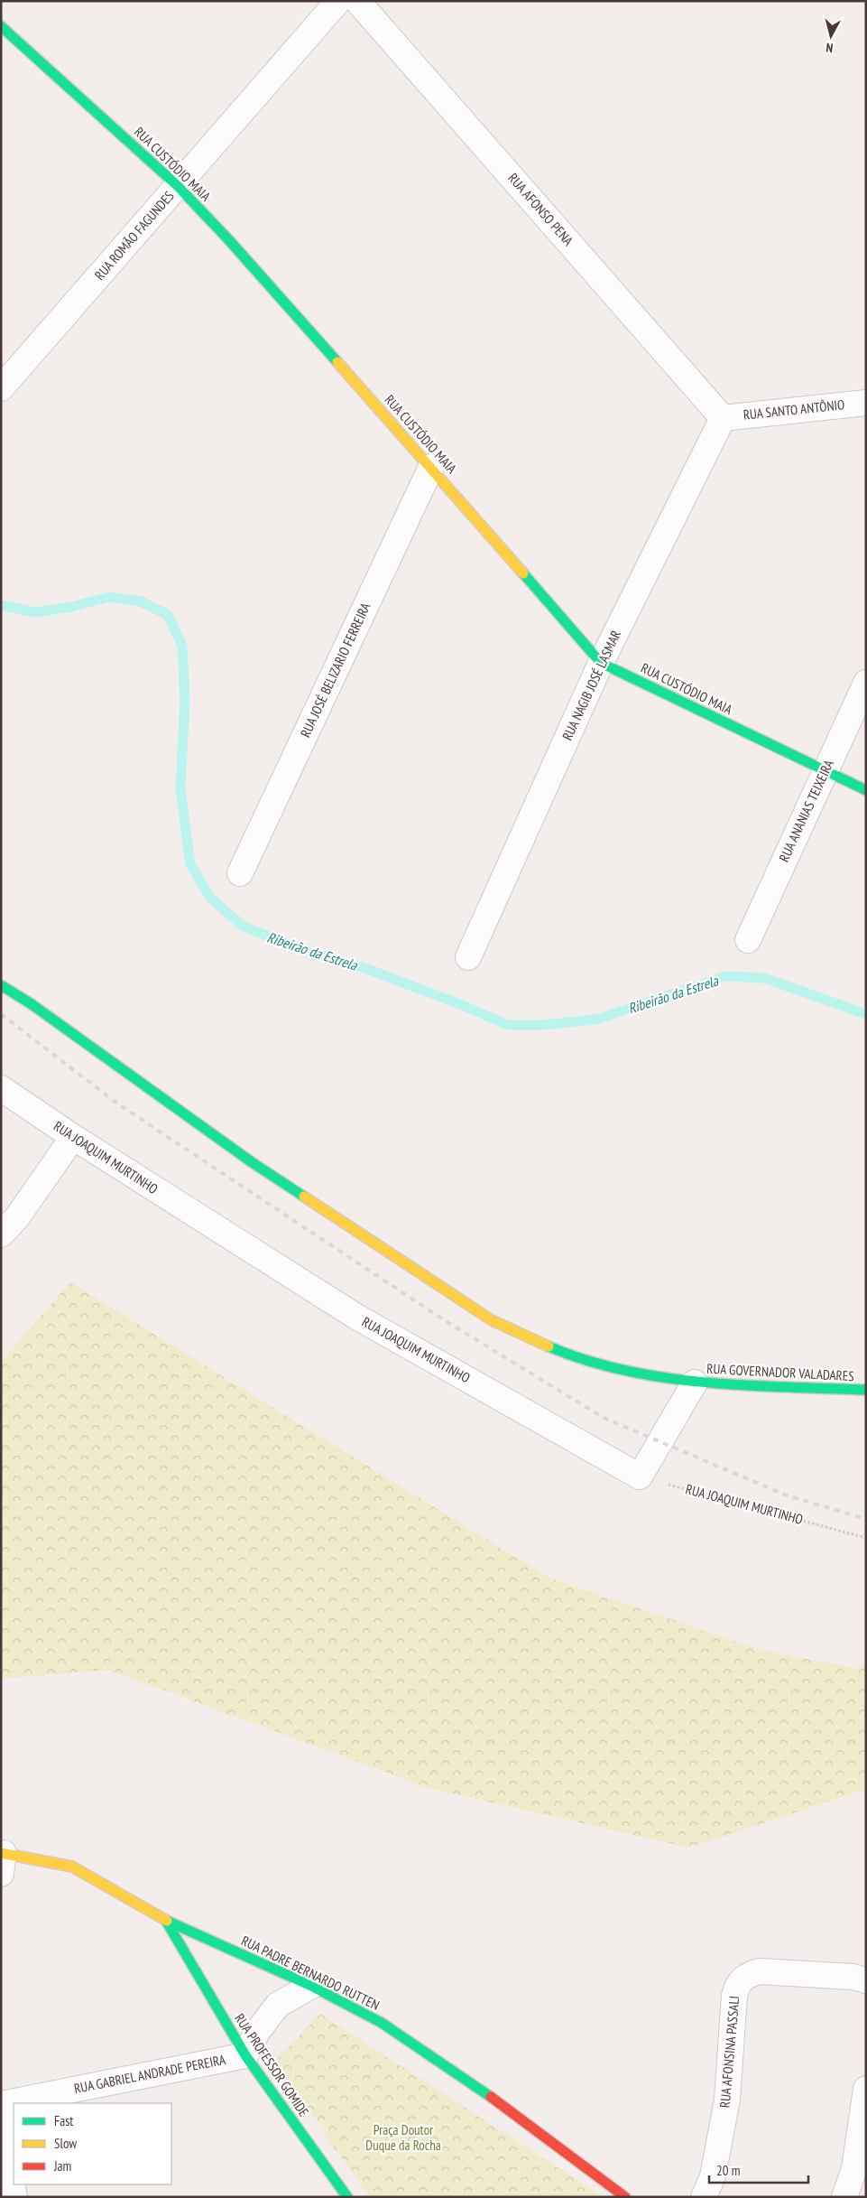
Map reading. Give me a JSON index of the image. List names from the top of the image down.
{
  "streets": {
    "street": [
      "RUA CUSTÓDIO MAIA",
      "RUA AFONSO PENA",
      "RUA ROMÃO FAGUNDES",
      "RUA SANTO ANTÔNIO",
      "RUA JOSÉ BELIZARIO FERREIRA",
      "RUA NAGIB JOSÉ LASMAR",
      "RUA ANANIAS TEIXEIRA",
      "RUA JOAQUIM MURTINHO",
      "RUA GOVERNADOR VALADARES",
      "RUA PADRE BERNARDO RUTTEN",
      "RUA AFONSINA PASSALI",
      "RUA PROFESSOR GOMIDE",
      "RUA GABRIEL ANDRADE PEREIRA"
    ]
  },
  "crossings": [
    ["RUA CUSTÓDIO MAIA", "RUA ROMÃO FAGUNDES"],
    ["RUA CUSTÓDIO MAIA", "RUA JOSÉ BELIZARIO FERREIRA"],
    ["RUA CUSTÓDIO MAIA", "RUA NAGIB JOSÉ LASMAR"],
    ["RUA CUSTÓDIO MAIA", "RUA ANANIAS TEIXEIRA"],
    ["RUA AFONSO PENA", "RUA SANTO ANTÔNIO"],
    ["RUA AFONSO PENA", "RUA NAGIB JOSÉ LASMAR"],
    ["RUA SANTO ANTÔNIO", "RUA NAGIB JOSÉ LASMAR"],
    ["RUA PADRE BERNARDO RUTTEN", "RUA PROFESSOR GOMIDE"],
    ["RUA PROFESSOR GOMIDE", "RUA GABRIEL ANDRADE PEREIRA"]
  ],
  "water": ["Ribeirão da Estrela"],
  "parks": ["Praça Doutor Duque da Rocha"],
  "legend": ["Fast", "Slow", "Jam"],
  "scale_bar": "20 m",
  "north": "bottom"
}
